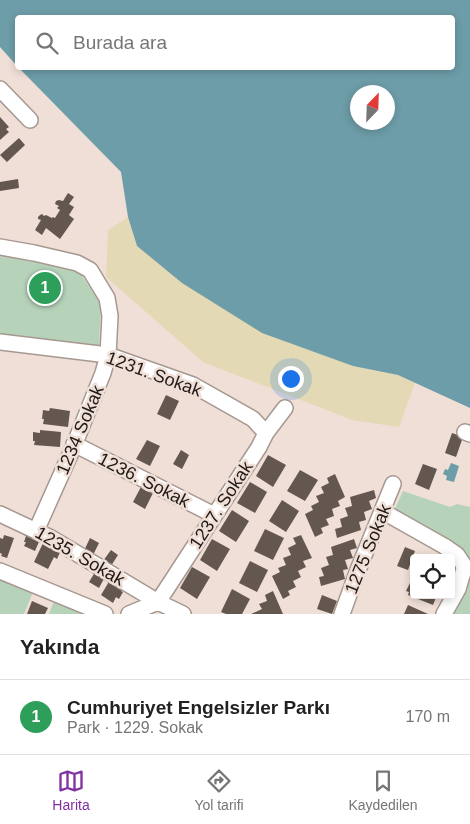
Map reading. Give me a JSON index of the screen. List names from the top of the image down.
{
  "streets": {
    "street": [
      "1231. Sokak",
      "1234 Sokak",
      "1236. Sokak",
      "1237. Sokak",
      "1275 Sokak",
      "1235. Sokak"
    ]
  },
  "crossings": [
    ["1231. Sokak", "1234 Sokak"],
    ["1231. Sokak", "1237. Sokak"],
    ["1234 Sokak", "1236. Sokak"],
    ["1234 Sokak", "1235. Sokak"],
    ["1236. Sokak", "1237. Sokak"],
    ["1237. Sokak", "1235. Sokak"]
  ],
  "north": "top right",
  "page": {
    "search": "Burada ara",
    "pins": "1",
    "heading": "Yakında",
    "list": [
      {
        "mark": "1",
        "name": "Cumhuriyet Engelsizler Parkı",
        "note": "Park · 1229. Sokak",
        "value": "170 m"
      }
    ],
    "nav": ["Harita", "Yol tarifi", "Kaydedilen"]
  }
}
